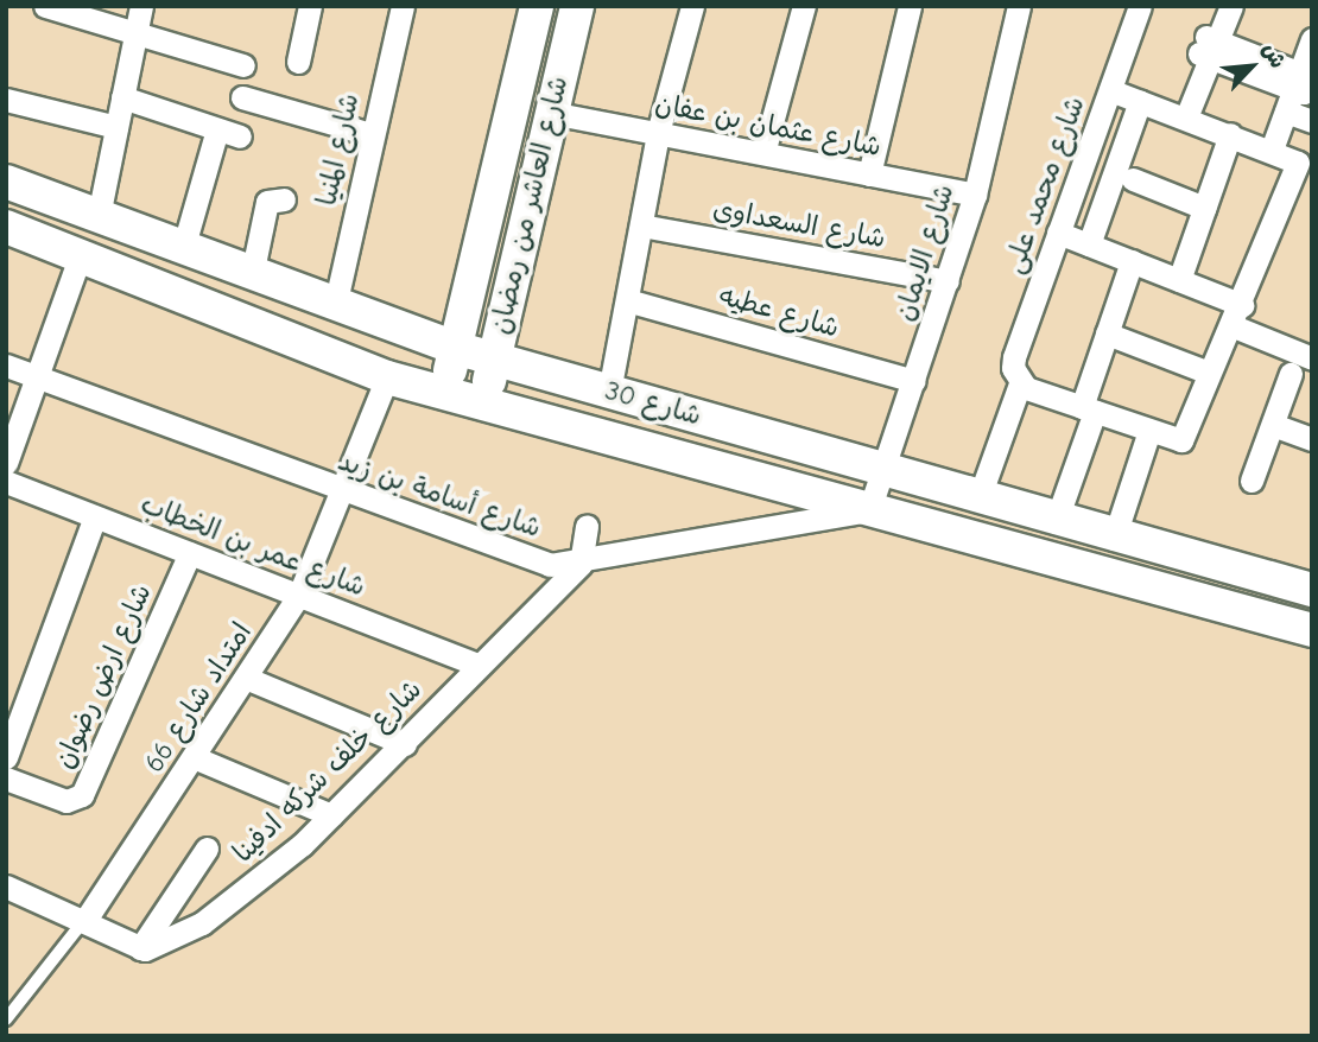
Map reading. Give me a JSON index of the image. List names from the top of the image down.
{
  "streets": {
    "street": [
      "شارع عثمان بن عفان",
      "شارع المنيا",
      "شارع محمد على",
      "شارع العاشر من رمضان",
      "شارع السعداوى",
      "شارع الايمان",
      "شارع عطيه",
      "شارع 30",
      "شارع أسامة بن زيد",
      "شارع عمر بن الخطاب",
      "شارع ارض رضوان",
      "امتداد شارع 66",
      "شارع خلف شركه ادفينا"
    ]
  },
  "crossings": [
    ["شارع عثمان بن عفان", "شارع العاشر من رمضان"],
    ["شارع عثمان بن عفان", "شارع الايمان"],
    ["شارع المنيا", "شارع 30"],
    ["شارع محمد على", "شارع 30"],
    ["شارع العاشر من رمضان", "شارع 30"],
    ["شارع السعداوى", "شارع الايمان"],
    ["شارع الايمان", "شارع عطيه"],
    ["شارع الايمان", "شارع 30"],
    ["شارع الايمان", "شارع أسامة بن زيد"],
    ["شارع 30", "شارع أسامة بن زيد"],
    ["شارع 30", "امتداد شارع 66"],
    ["شارع أسامة بن زيد", "امتداد شارع 66"],
    ["شارع أسامة بن زيد", "شارع خلف شركه ادفينا"],
    ["شارع عمر بن الخطاب", "شارع ارض رضوان"],
    ["شارع عمر بن الخطاب", "امتداد شارع 66"],
    ["شارع عمر بن الخطاب", "شارع خلف شركه ادفينا"]
  ],
  "north": "top right"
}
